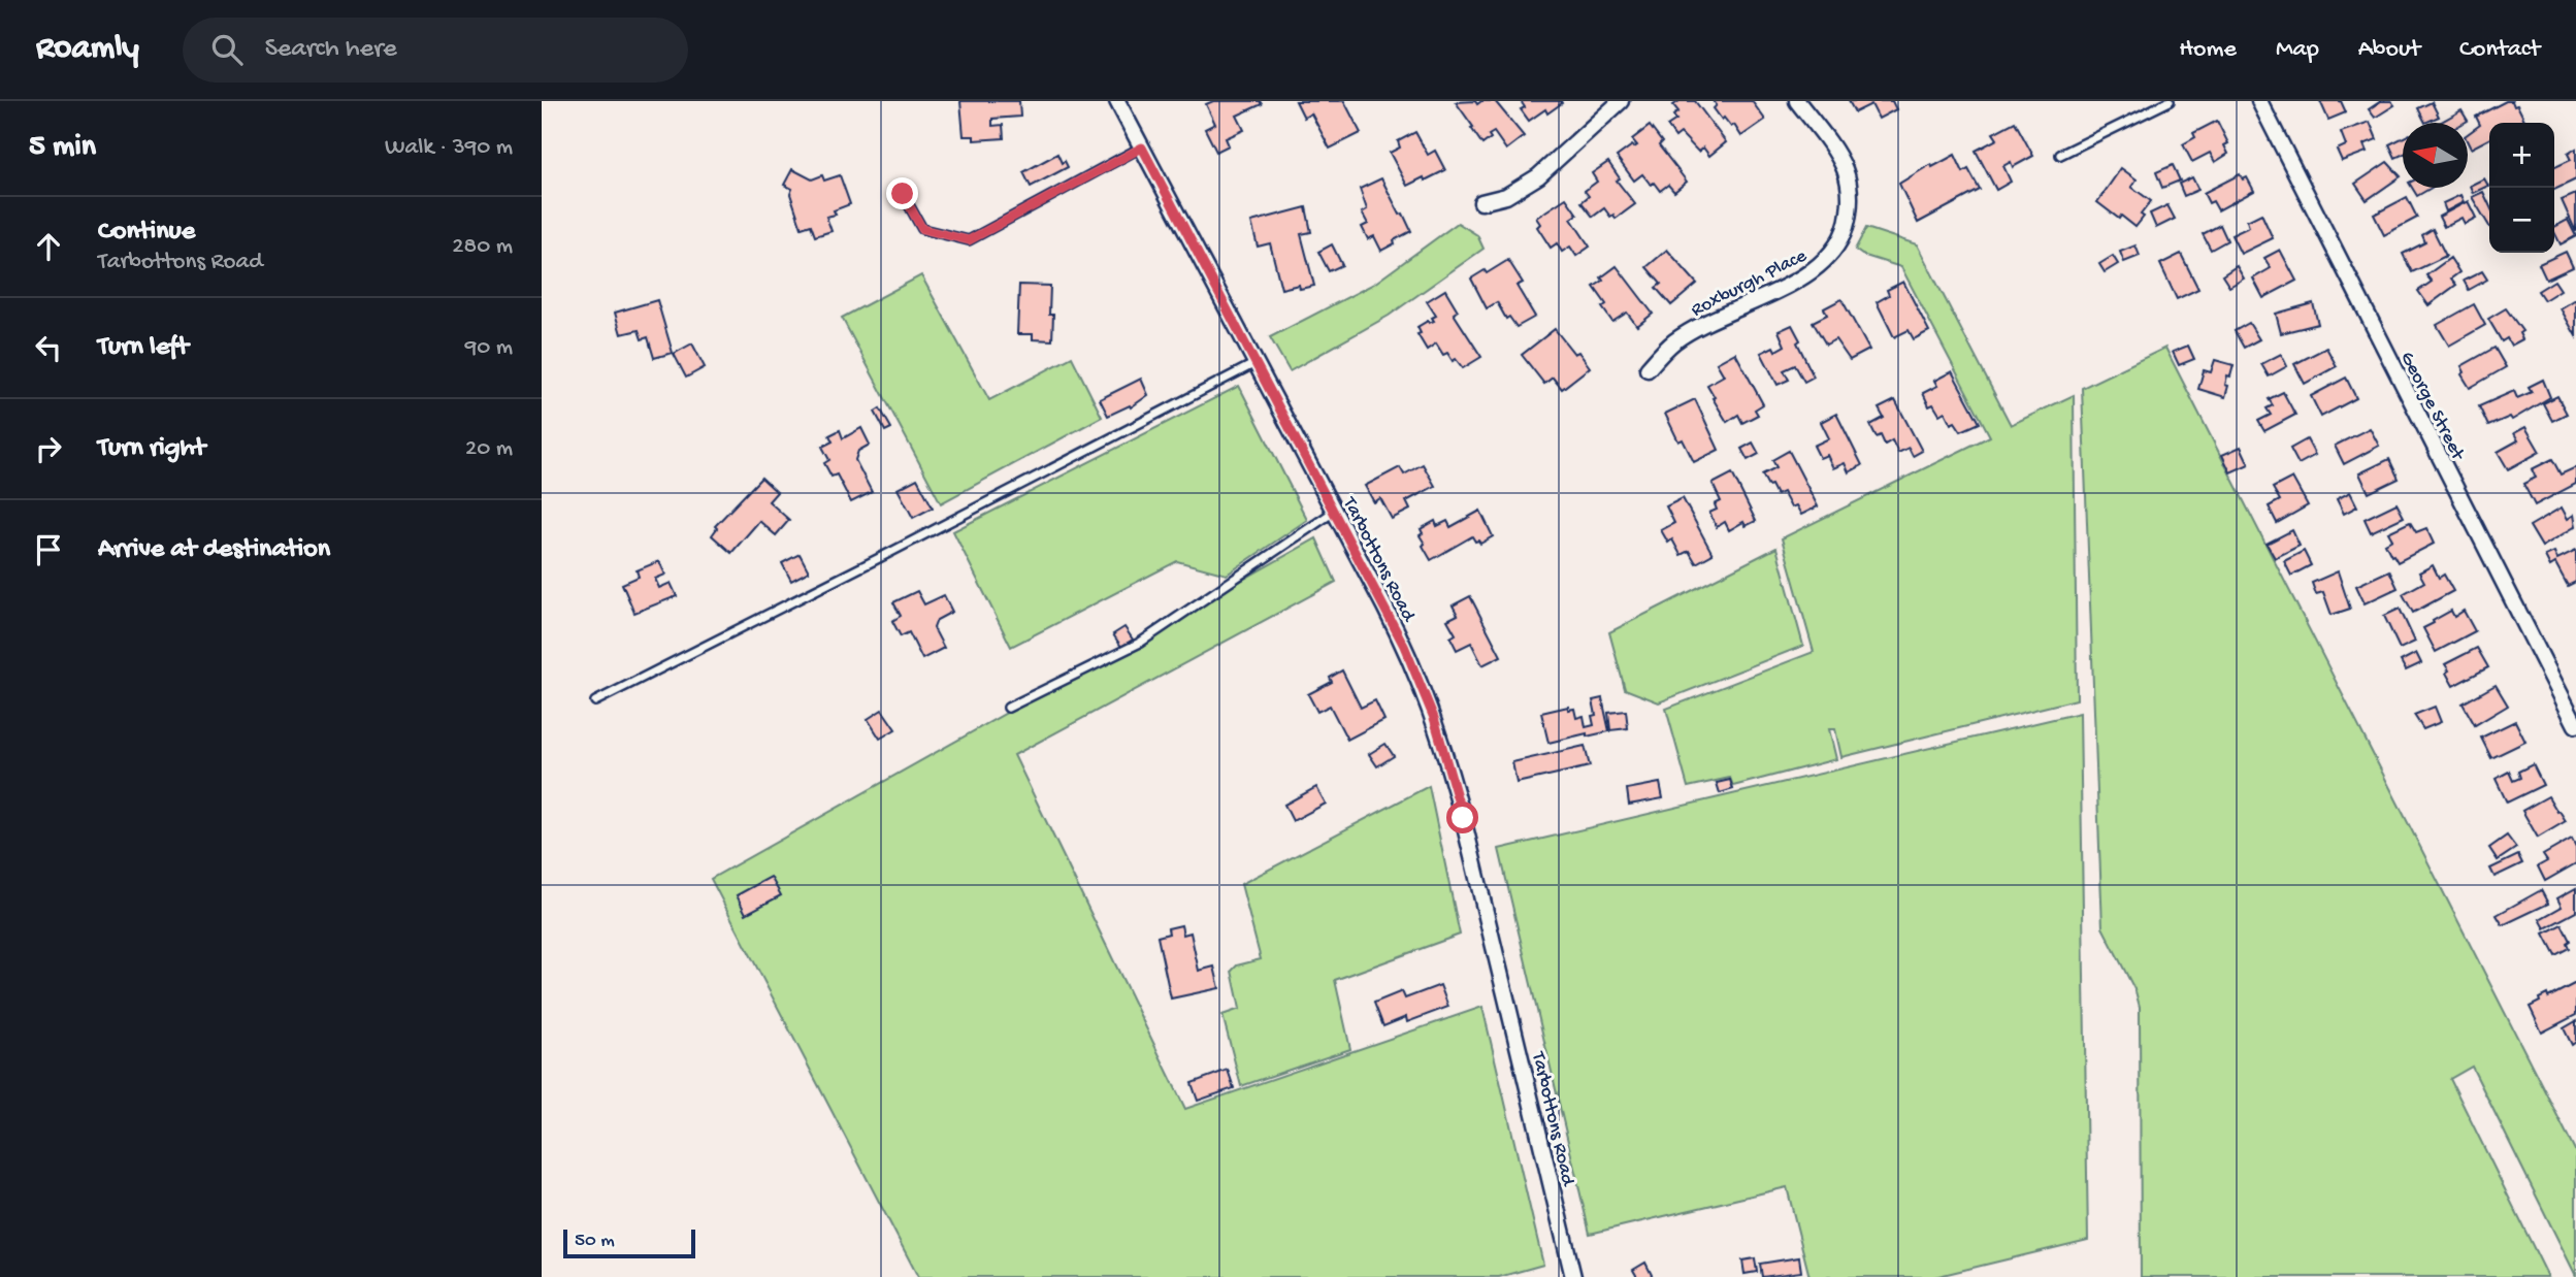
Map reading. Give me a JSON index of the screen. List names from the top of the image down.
{
  "streets": {
    "street": ["Roxburgh Place", "George Street", "Tarbottons Road"]
  },
  "scale_bar": "50 m",
  "north": "left",
  "page": {
    "header": "Roamly",
    "search": "Search here",
    "nav": [
      "Home",
      "Map",
      "About",
      "Contact"
    ],
    "heading": ["5 min", "Walk · 390 m"],
    "map_buttons": ["+", "−"],
    "list": [
      ["Continue", "Tarbottons Road", "280 m"],
      ["Turn left", "90 m"],
      ["Turn right", "20 m"],
      "Arrive at destination"
    ],
    "scale": "50 m"
  }
}
